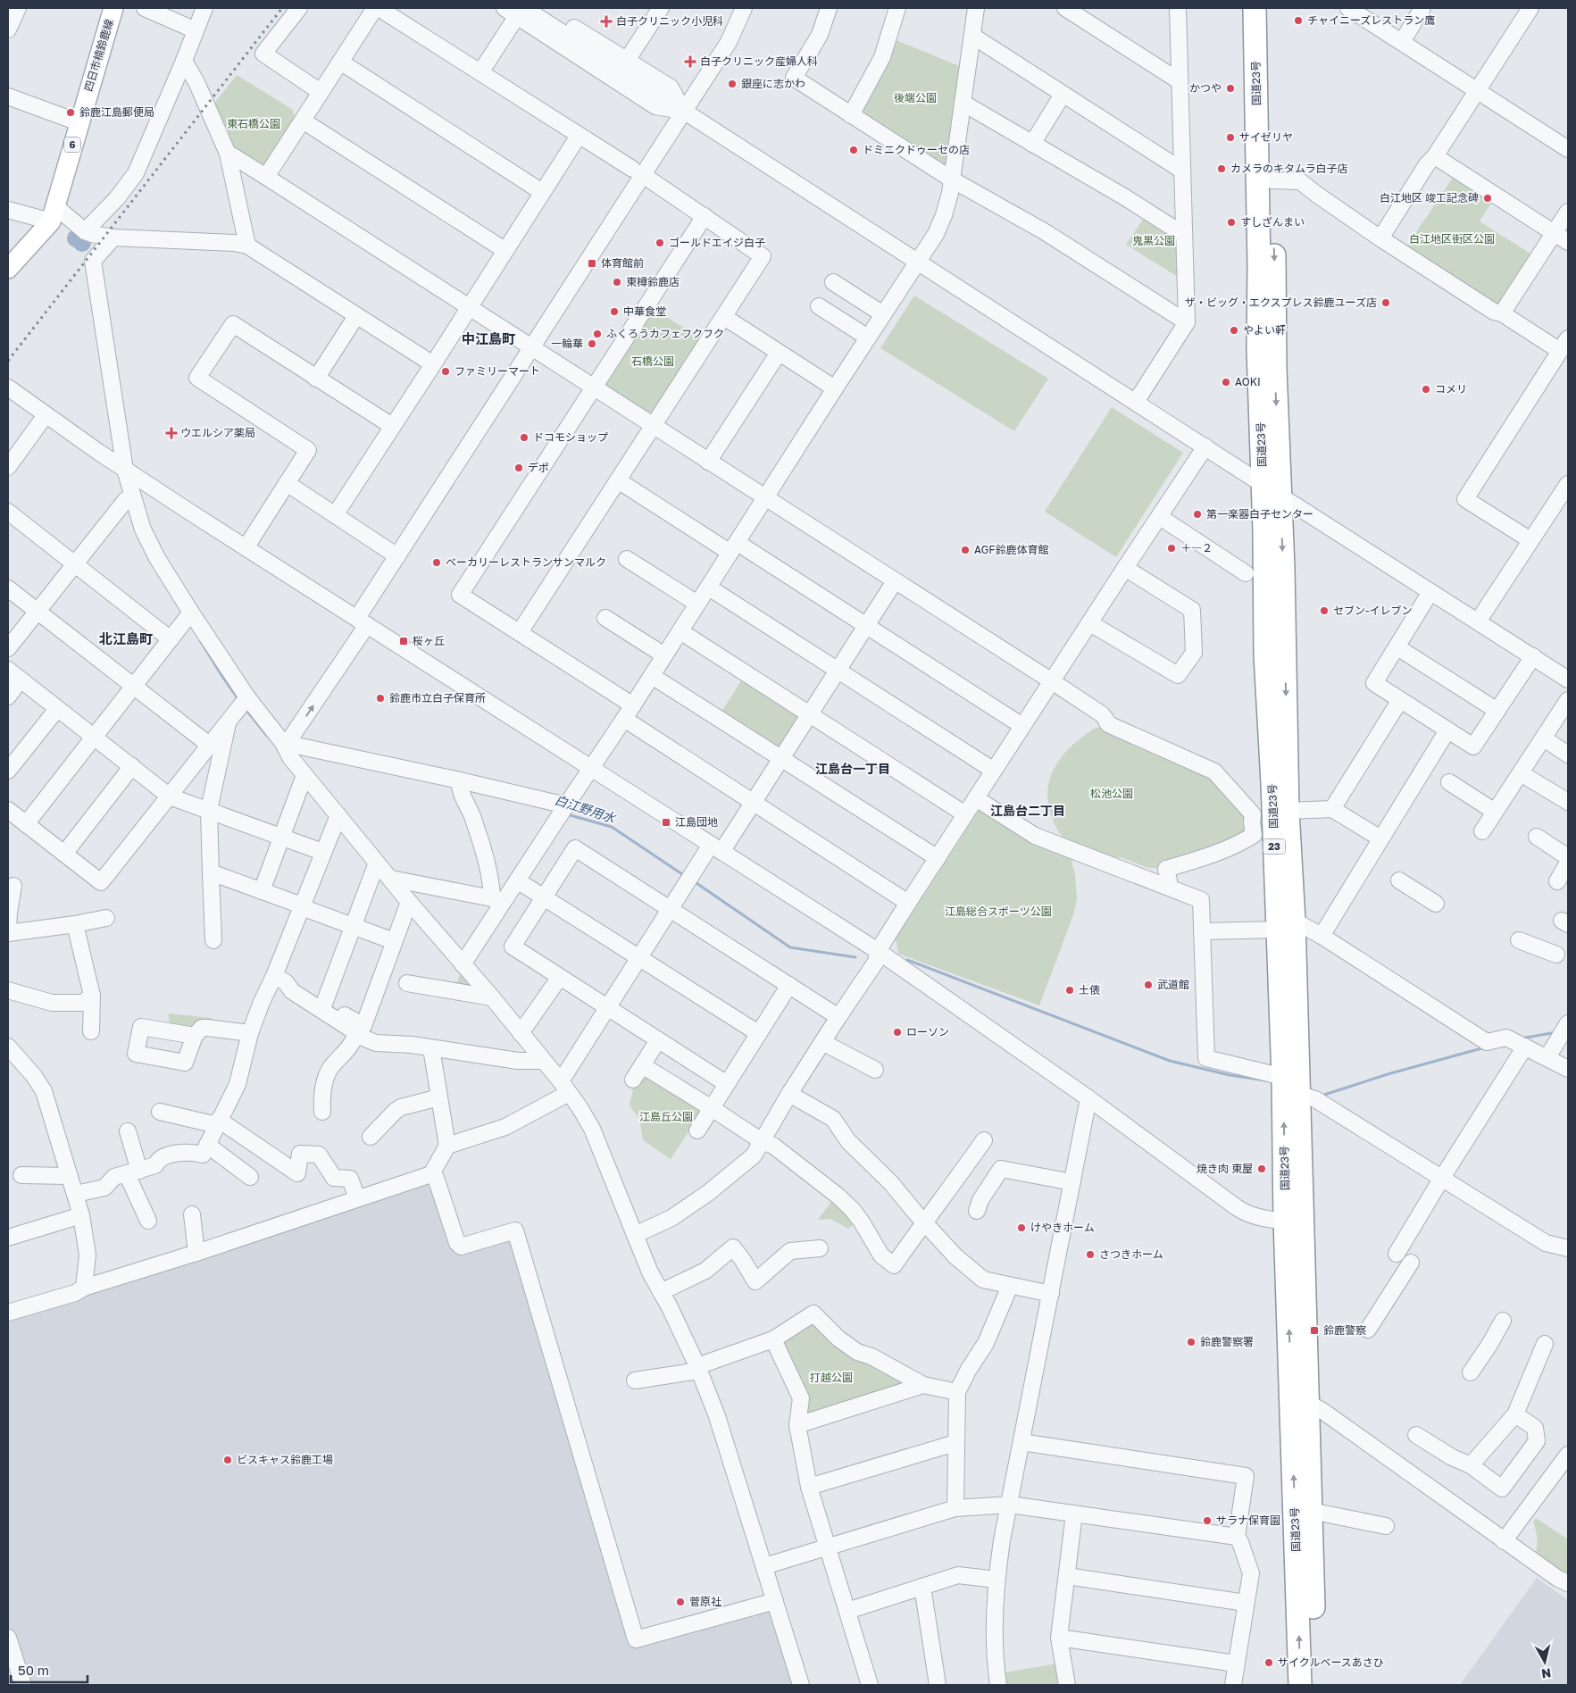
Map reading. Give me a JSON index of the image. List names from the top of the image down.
{
  "streets": {
    "highway": ["国道23号", "23"],
    "main road": ["四日市楠鈴鹿線", "6"]
  },
  "districts": [
    "中江島町",
    "北江島町",
    "江島台一丁目",
    "江島台二丁目"
  ],
  "water": ["白江野用水"],
  "parks": [
    "後端公園",
    "東石橋公園",
    "白江地区街区公園",
    "鬼黒公園",
    "石橋公園",
    "松池公園",
    "江島総合スポーツ公園",
    "江島丘公園",
    "打越公園"
  ],
  "places": {
    "other": [
      "チャイニーズレストラン鷹",
      "銀座に志かわ",
      "かつや",
      "鈴鹿江島郵便局",
      "サイゼリヤ",
      "ドミニクドゥーセの店",
      "カメラのキタムラ白子店",
      "白江地区 竣工記念碑",
      "すしざんまい",
      "ゴールドエイジ白子",
      "東樽鈴鹿店",
      "ザ・ビッグ・エクスプレス鈴鹿ユーズ店",
      "中華食堂",
      "やよい軒",
      "ふくろうカフェフクフク",
      "一輪華",
      "ファミリーマート",
      "AOKI",
      "コメリ",
      "ドコモショップ",
      "デポ",
      "第一楽器白子センター",
      "＋―２",
      "AGF鈴鹿体育館",
      "ベーカリーレストランサンマルク",
      "セブン-イレブン",
      "鈴鹿市立白子保育所",
      "武道館",
      "土俵",
      "ローソン",
      "焼き肉 東屋",
      "けやきホーム",
      "さつきホーム",
      "鈴鹿警察署",
      "ビスキャス鈴鹿工場",
      "サラナ保育園",
      "菅原社",
      "サイクルベースあさひ"
    ],
    "health": ["白子クリニック小児科", "白子クリニック産婦人科", "ウエルシア薬局"],
    "transit": [
      "体育館前",
      "桜ヶ丘",
      "江島団地",
      "鈴鹿警察"
    ]
  },
  "scale_bar": "50 m",
  "north": "bottom"
}
